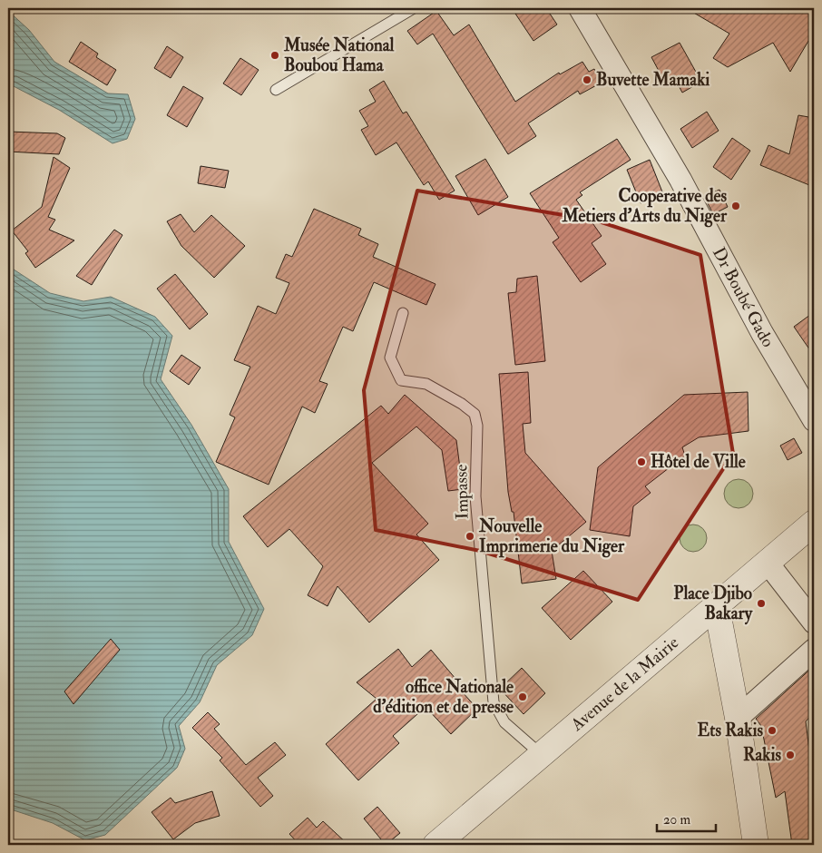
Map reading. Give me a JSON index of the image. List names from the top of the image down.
{
  "streets": {
    "street": ["Dr Boubé Gado", "Avenue de la Mairie"],
    "lane": ["Impasse"]
  },
  "crossings": [
    ["Impasse", "Avenue de la Mairie"]
  ],
  "places": [
    "Musée National Boubou Hama",
    "Buvette Mamaki",
    "Cooperative des Metiers d'Arts du Niger",
    "Hôtel de Ville",
    "Nouvelle Imprimerie du Niger",
    "Place Djibo Bakary",
    "office Nationale d'édition et de presse",
    "Ets Rakis",
    "Rakis"
  ],
  "scale_bar": "20 m"
}
